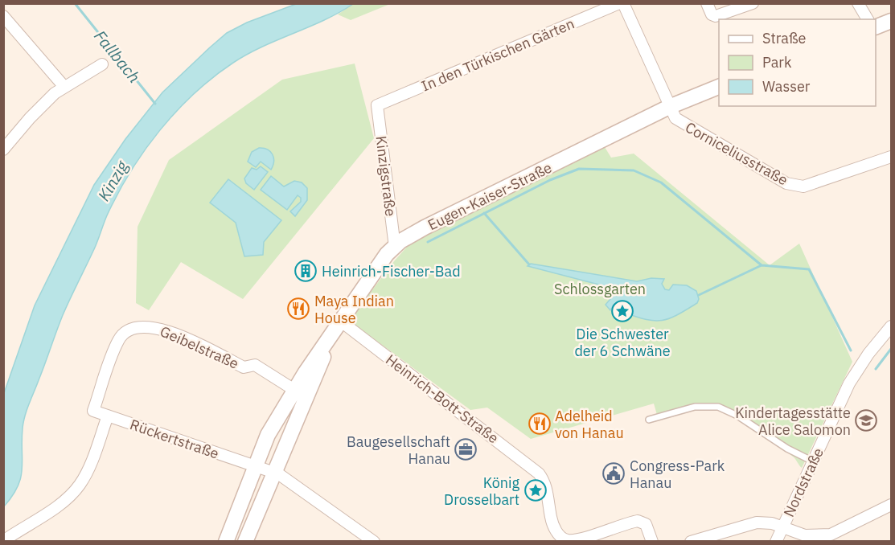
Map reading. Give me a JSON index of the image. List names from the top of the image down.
{
  "streets": {
    "main road": ["Eugen-Kaiser-Straße"],
    "street": [
      "In den Türkischen Gärten",
      "Corniceliusstraße",
      "Kinzigstraße",
      "Geibelstraße",
      "Heinrich-Bott-Straße",
      "Rückertstraße",
      "Nordstraße"
    ]
  },
  "crossings": [
    ["In den Türkischen Gärten", "Kinzigstraße"],
    ["Corniceliusstraße", "Eugen-Kaiser-Straße"],
    ["Kinzigstraße", "Eugen-Kaiser-Straße"],
    ["Eugen-Kaiser-Straße", "Geibelstraße"],
    ["Eugen-Kaiser-Straße", "Heinrich-Bott-Straße"],
    ["Eugen-Kaiser-Straße", "Rückertstraße"],
    ["Geibelstraße", "Rückertstraße"]
  ],
  "water": ["Fallbach", "Kinzig"],
  "parks": ["Schlossgarten"],
  "places": {
    "building": ["Heinrich-Fischer-Bad"],
    "restaurant": ["Maya Indian House", "Adelheid von Hanau"],
    "place": ["Die Schwester der 6 Schwäne", "König Drosselbart"],
    "school or university": ["Kindertagesstätte Alice Salomon"],
    "office": ["Baugesellschaft Hanau"],
    "public building": ["Congress-Park Hanau"]
  },
  "legend": ["Straße", "Park", "Wasser"]
}
